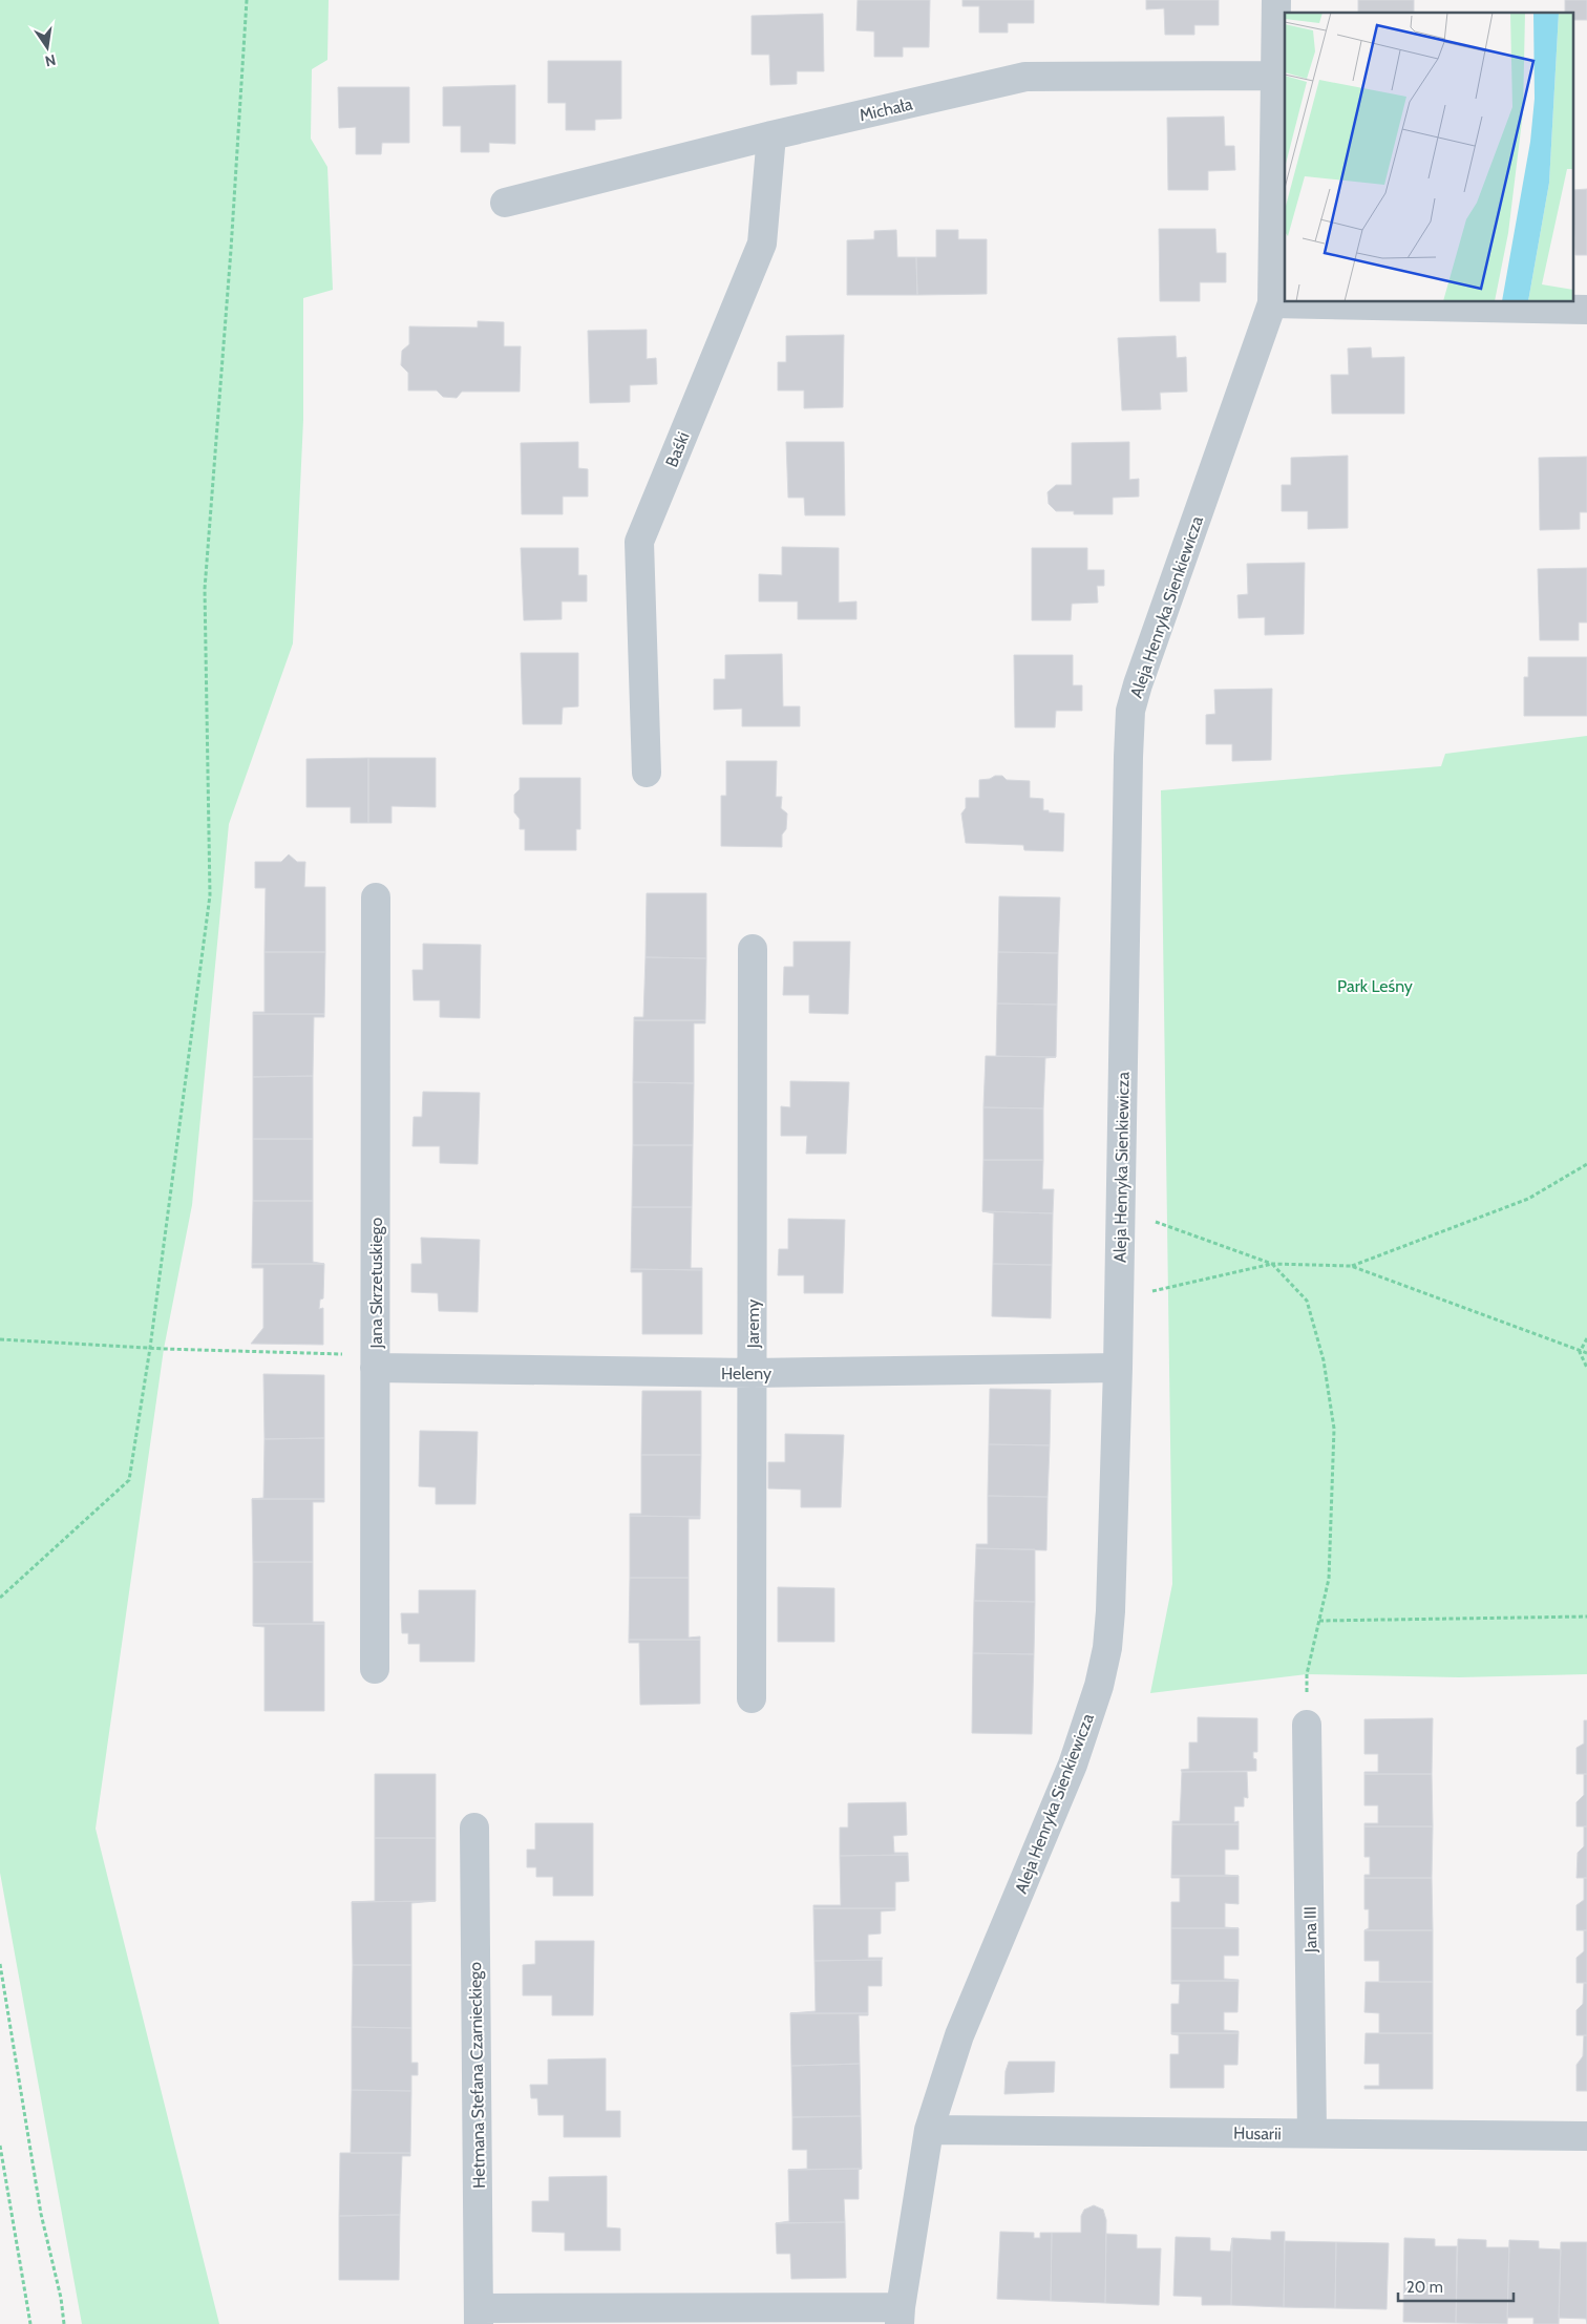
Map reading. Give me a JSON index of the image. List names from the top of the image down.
{
  "streets": {
    "street": [
      "Michała",
      "Baśki",
      "Aleja Henryka Sienkiewicza",
      "Jana Skrzetuskiego",
      "Jaremy",
      "Heleny",
      "Jana III",
      "Hetmana Stefana Czarnieckiego",
      "Husarii"
    ]
  },
  "crossings": [
    ["Michała", "Baśki"],
    ["Michała", "Aleja Henryka Sienkiewicza"],
    ["Aleja Henryka Sienkiewicza", "Heleny"],
    ["Aleja Henryka Sienkiewicza", "Husarii"],
    ["Jana Skrzetuskiego", "Heleny"],
    ["Jaremy", "Heleny"],
    ["Jana III", "Husarii"]
  ],
  "parks": ["Park Leśny"],
  "scale_bar": "20 m",
  "north": "bottom"
}
